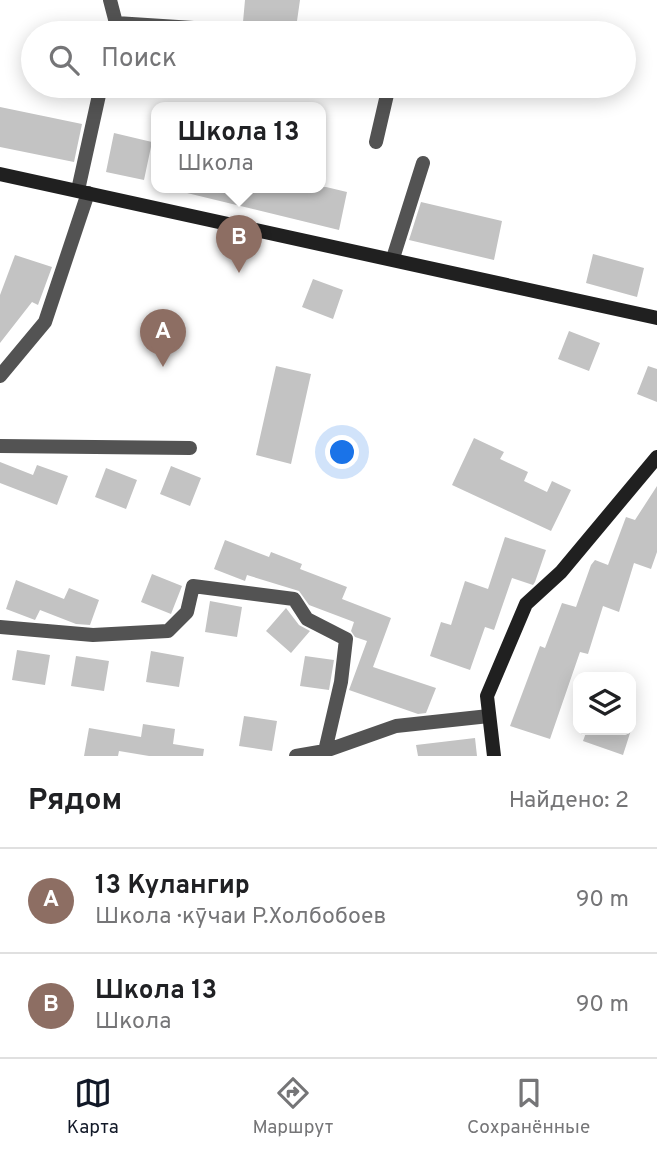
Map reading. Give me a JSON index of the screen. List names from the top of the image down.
{
  "page": {
    "search": "Поиск",
    "popup": ["Школа 13", "Школа"],
    "pins": ["B", "A"],
    "heading": ["Рядом", "Найдено: 2"],
    "list": [
      {
        "mark": "A",
        "name": "13 Кулангир",
        "note": "Школа · кӯчаи Р.Холбобоев",
        "value": "90 m"
      },
      {
        "mark": "B",
        "name": "Школа 13",
        "note": "Школа",
        "value": "90 m"
      }
    ],
    "nav": ["Карта", "Маршрут", "Сохранённые"]
  }
}
